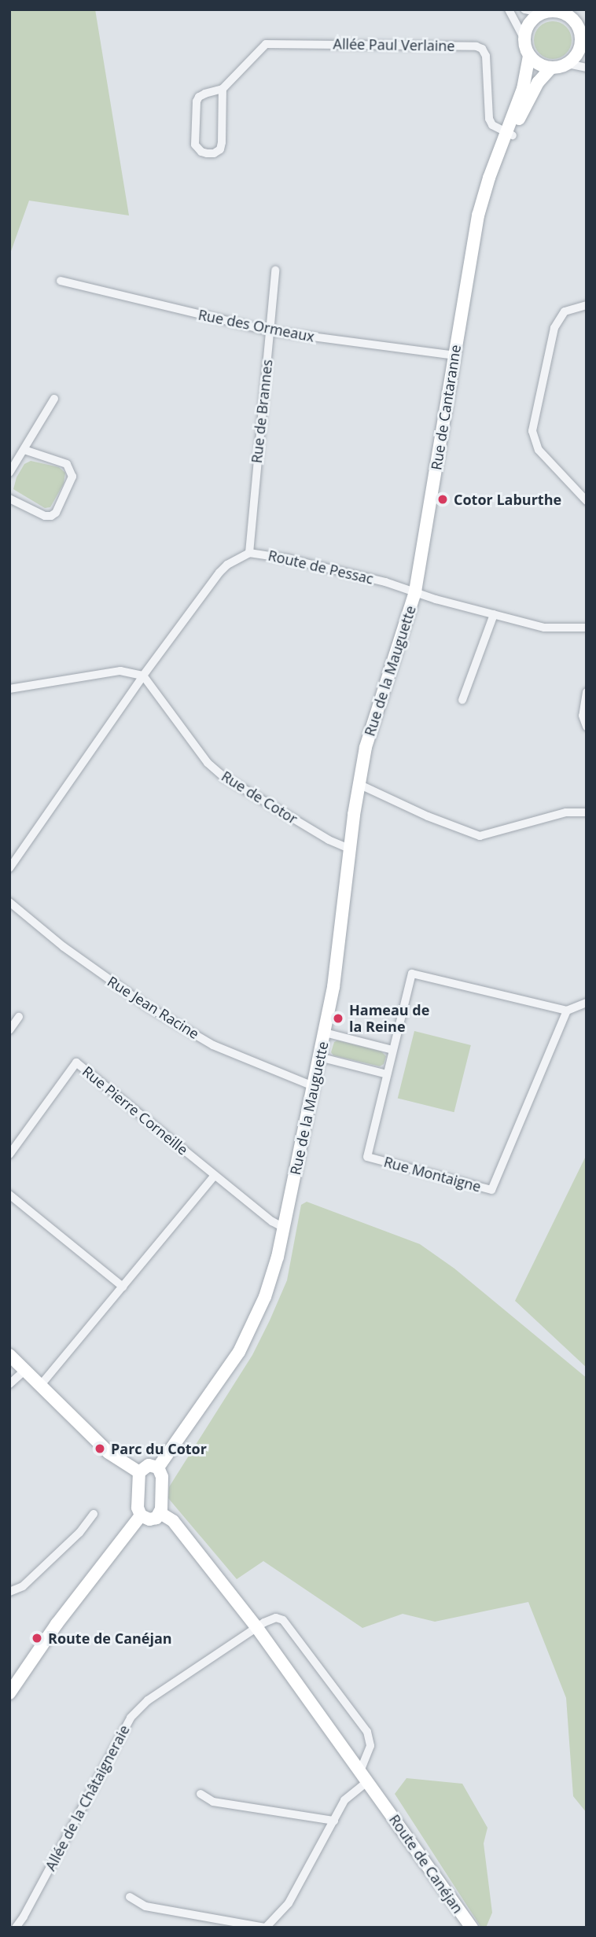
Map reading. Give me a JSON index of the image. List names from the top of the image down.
{
  "streets": {
    "street": [
      "Allée Paul Verlaine",
      "Rue des Ormeaux",
      "Rue de Cantaranne",
      "Rue de Brannes",
      "Route de Pessac",
      "Rue de la Mauguette",
      "Rue de Cotor",
      "Rue Jean Racine",
      "Rue Pierre Corneille",
      "Rue Montaigne",
      "Allée de la Châtaigneraie",
      "Route de Canéjan"
    ]
  },
  "crossings": [
    ["Allée Paul Verlaine", "Rue de Cantaranne"],
    ["Rue des Ormeaux", "Rue de Cantaranne"],
    ["Rue des Ormeaux", "Rue de Brannes"],
    ["Rue de Cantaranne", "Route de Pessac"],
    ["Rue de Cantaranne", "Rue de la Mauguette"],
    ["Rue de Brannes", "Route de Pessac"],
    ["Route de Pessac", "Rue de la Mauguette"],
    ["Route de Pessac", "Rue de Cotor"],
    ["Rue de la Mauguette", "Rue de Cotor"],
    ["Rue de la Mauguette", "Rue Jean Racine"],
    ["Rue de la Mauguette", "Rue Pierre Corneille"],
    ["Allée de la Châtaigneraie", "Route de Canéjan"]
  ],
  "places": [
    "Cotor Laburthe",
    "Hameau de la Reine",
    "Parc du Cotor",
    "Route de Canéjan"
  ]
}
